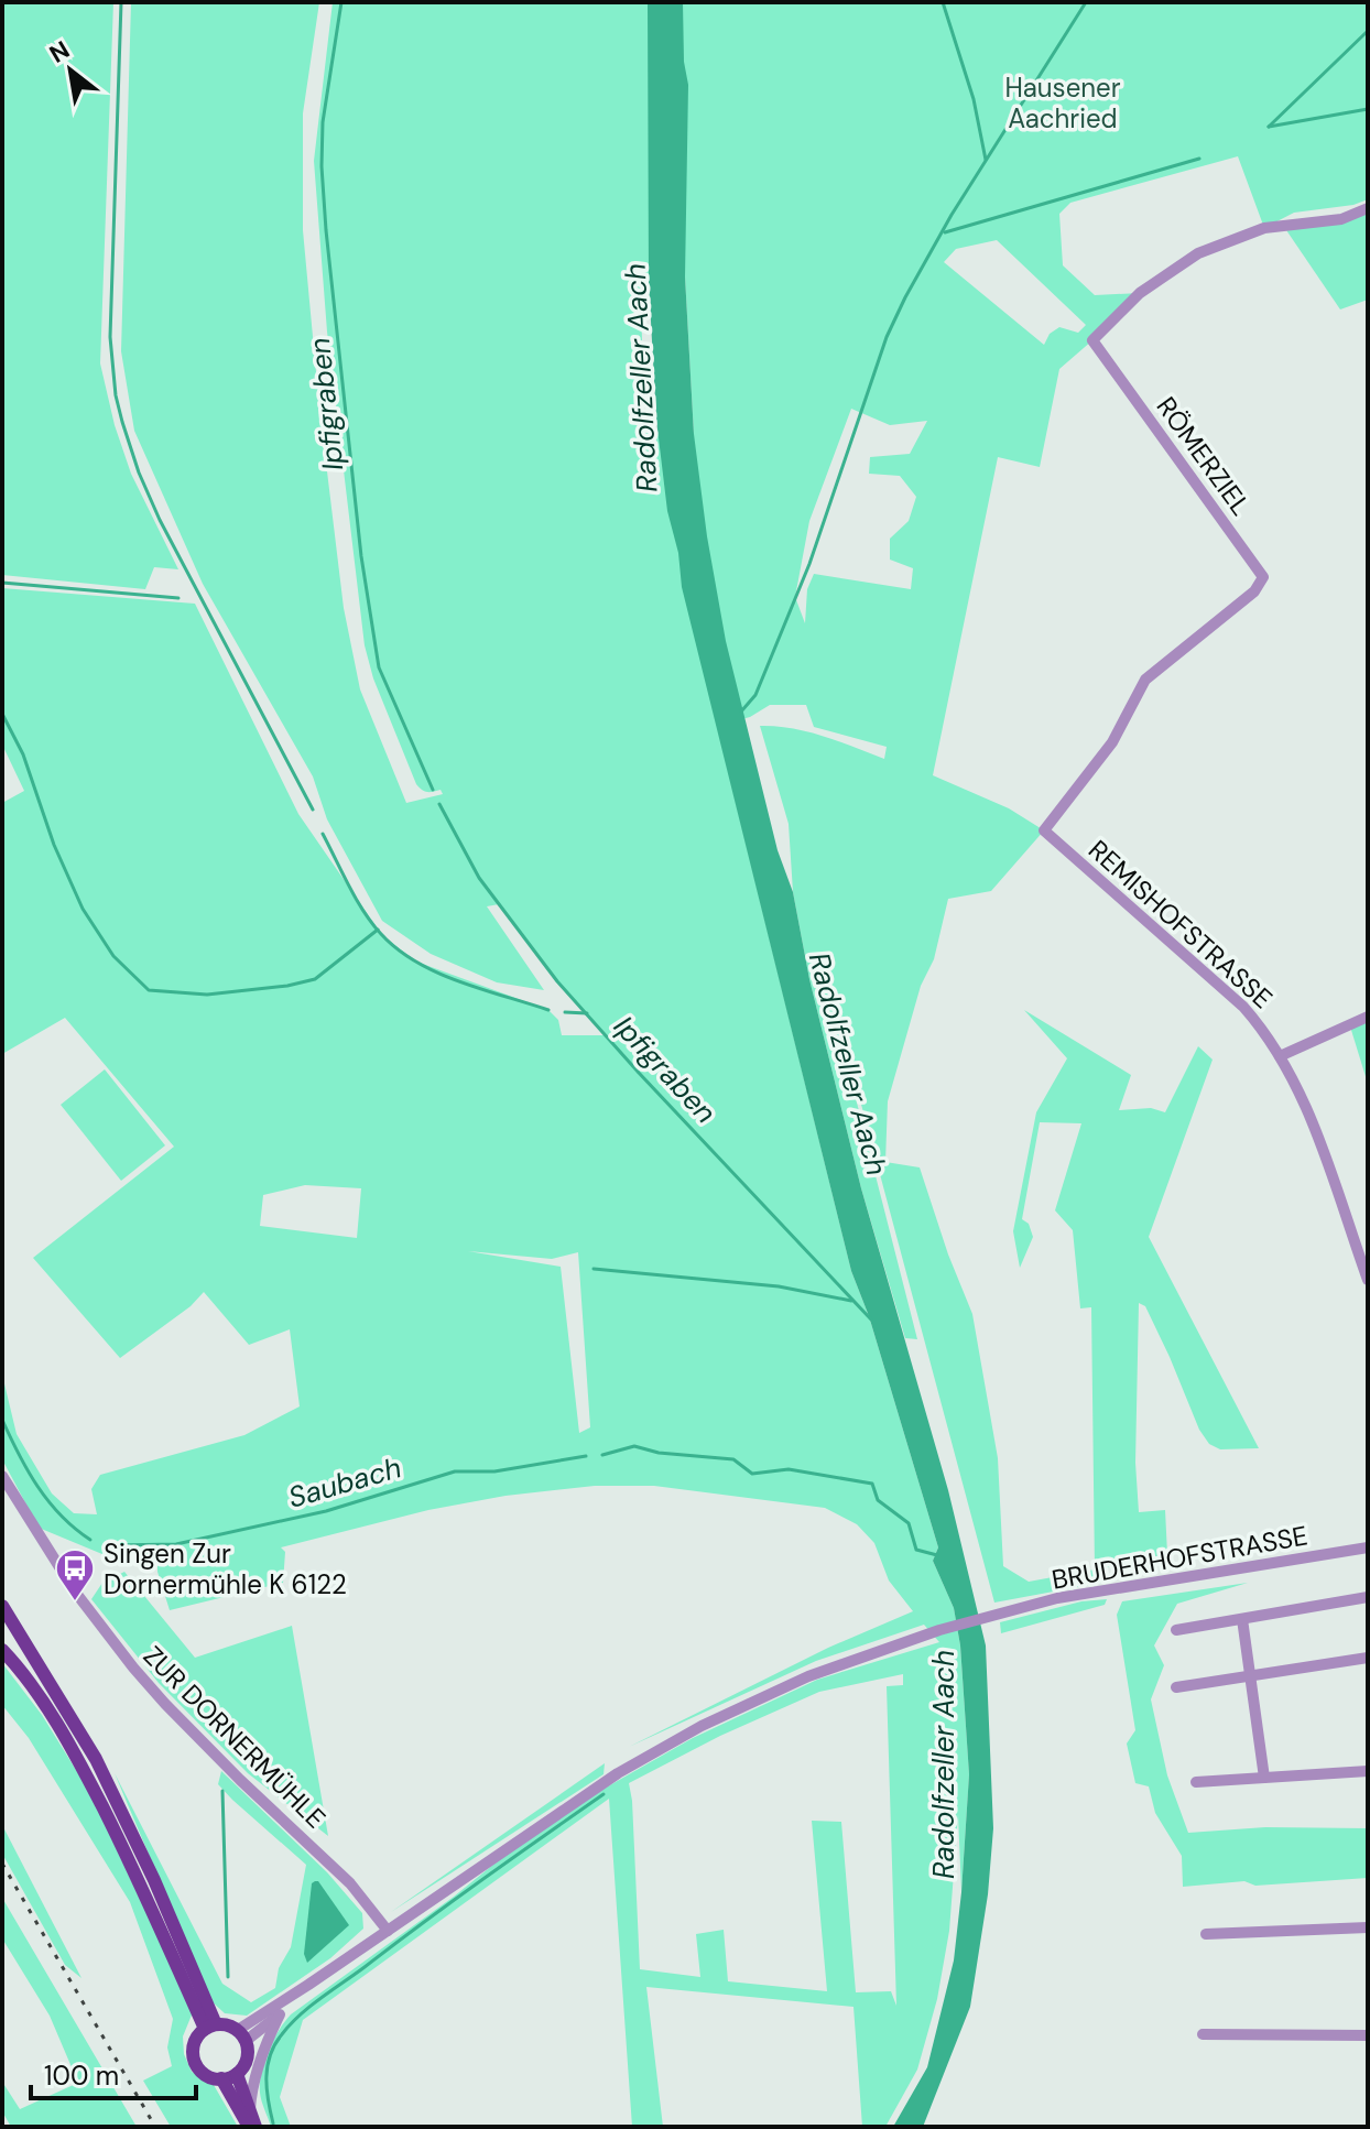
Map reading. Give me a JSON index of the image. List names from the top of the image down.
{
  "streets": {
    "street": [
      "RÖMERZIEL",
      "REMISHOFSTRASSE",
      "BRUDERHOFSTRASSE",
      "ZUR DORNERMÜHLE"
    ]
  },
  "crossings": [
    ["RÖMERZIEL", "REMISHOFSTRASSE"],
    ["BRUDERHOFSTRASSE", "ZUR DORNERMÜHLE"]
  ],
  "water": ["Radolfzeller Aach", "Ipfigraben", "Saubach"],
  "parks": ["Hausener Aachried"],
  "places": {
    "bus stop": ["Singen Zur Dornermühle K 6122"]
  },
  "scale_bar": "100 m",
  "north": "top left"
}
